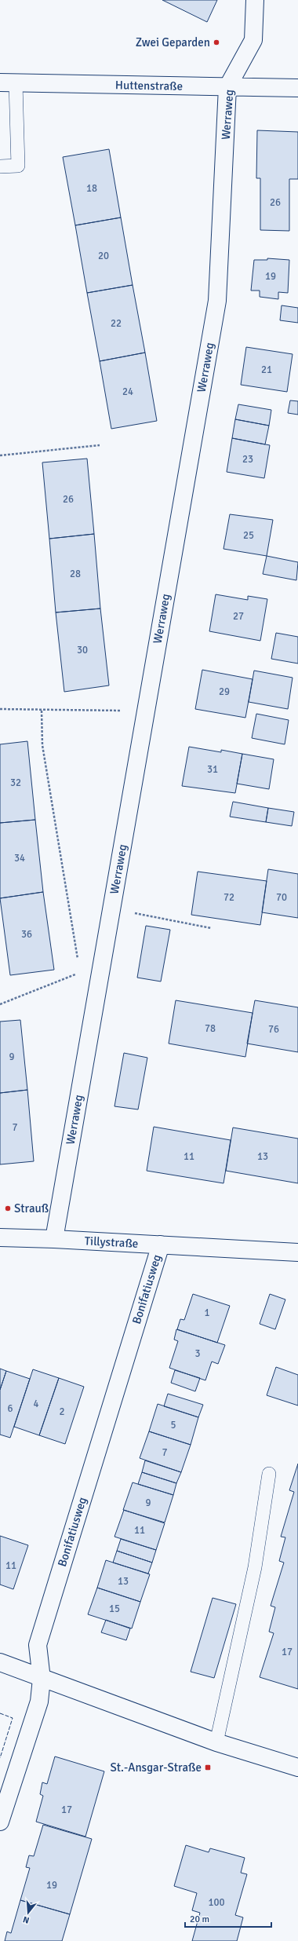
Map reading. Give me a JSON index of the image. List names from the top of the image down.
{
  "streets": {
    "street": [
      "Huttenstraße",
      "Werraweg",
      "Tillystraße",
      "Bonifatiusweg"
    ]
  },
  "crossings": [
    ["Huttenstraße", "Werraweg"],
    ["Werraweg", "Tillystraße"],
    ["Tillystraße", "Bonifatiusweg"]
  ],
  "places": {
    "other": ["Zwei Geparden", "Strauß"],
    "transit": ["St.-Ansgar-Straße"]
  },
  "house_numbers": [
    "18",
    "26",
    "20",
    "19",
    "22",
    "21",
    "24",
    "23",
    "26",
    "25",
    "28",
    "27",
    "30",
    "29",
    "31",
    "32",
    "34",
    "72",
    "70",
    "36",
    "78",
    "76",
    "9",
    "7",
    "11",
    "13",
    "1",
    "3",
    "4",
    "6",
    "2",
    "5",
    "7",
    "9",
    "11",
    "11",
    "13",
    "15",
    "17",
    "17",
    "19",
    "100"
  ],
  "scale_bar": "20 m",
  "north": "bottom"
}
